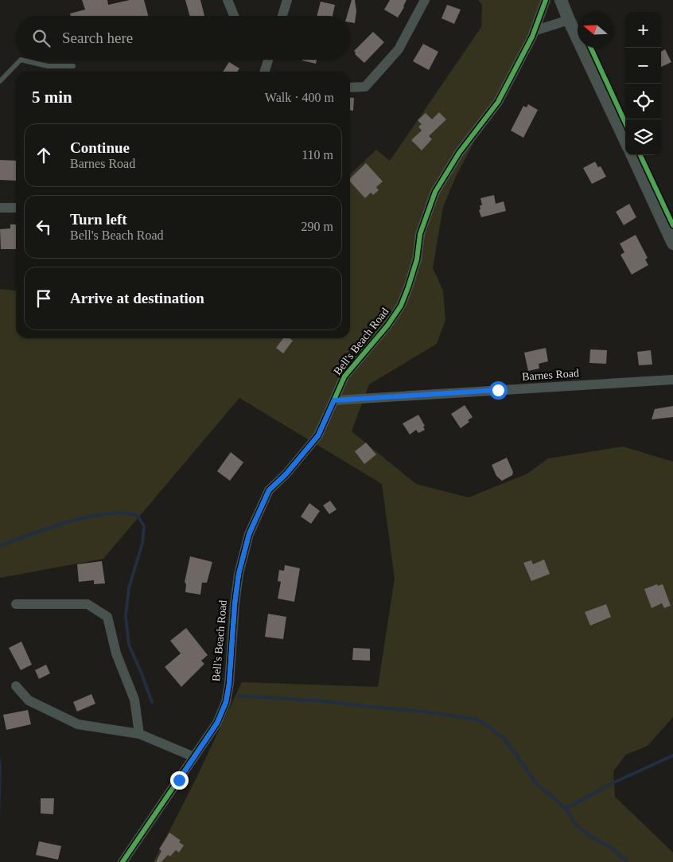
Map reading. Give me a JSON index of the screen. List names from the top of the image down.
{
  "streets": {
    "street": ["Bell's Beach Road", "Barnes Road"]
  },
  "crossings": [
    ["Bell's Beach Road", "Barnes Road"]
  ],
  "north": "left",
  "page": {
    "map_buttons": ["+", "−"],
    "search": "Search here",
    "heading": ["5 min", "Walk · 400 m"],
    "list": [
      ["Continue", "Barnes Road", "110 m"],
      ["Turn left", "Bell's Beach Road", "290 m"],
      "Arrive at destination"
    ]
  }
}
